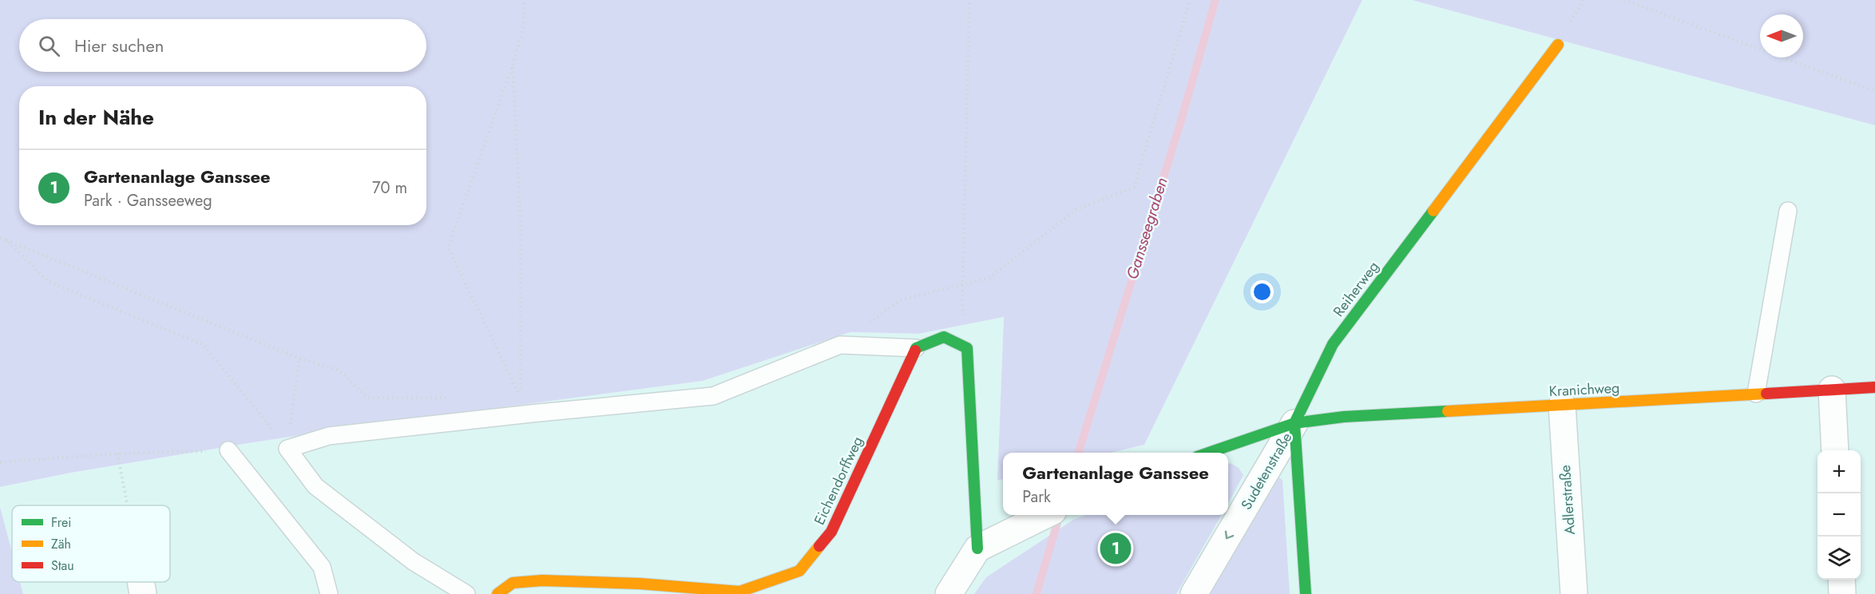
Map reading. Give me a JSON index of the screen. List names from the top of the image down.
{
  "streets": {
    "street": [
      "Reiherweg",
      "Kranichweg",
      "Sudetenstraße",
      "Eichendorffweg",
      "Adlerstraße"
    ]
  },
  "crossings": [
    ["Reiherweg", "Kranichweg"],
    ["Reiherweg", "Sudetenstraße"],
    ["Kranichweg", "Sudetenstraße"],
    ["Kranichweg", "Adlerstraße"]
  ],
  "one_way": ["Sudetenstraße"],
  "water": ["Gansseegraben"],
  "legend": ["Frei", "Zäh", "Stau"],
  "north": "left",
  "page": {
    "search": "Hier suchen",
    "heading": "In der Nähe",
    "list": [
      {
        "mark": "1",
        "name": "Gartenanlage Ganssee",
        "note": "Park · Gansseeweg",
        "value": "70 m"
      }
    ],
    "map_buttons": ["+", "−"],
    "popup": ["Gartenanlage Ganssee", "Park"],
    "pins": "1"
  }
}
